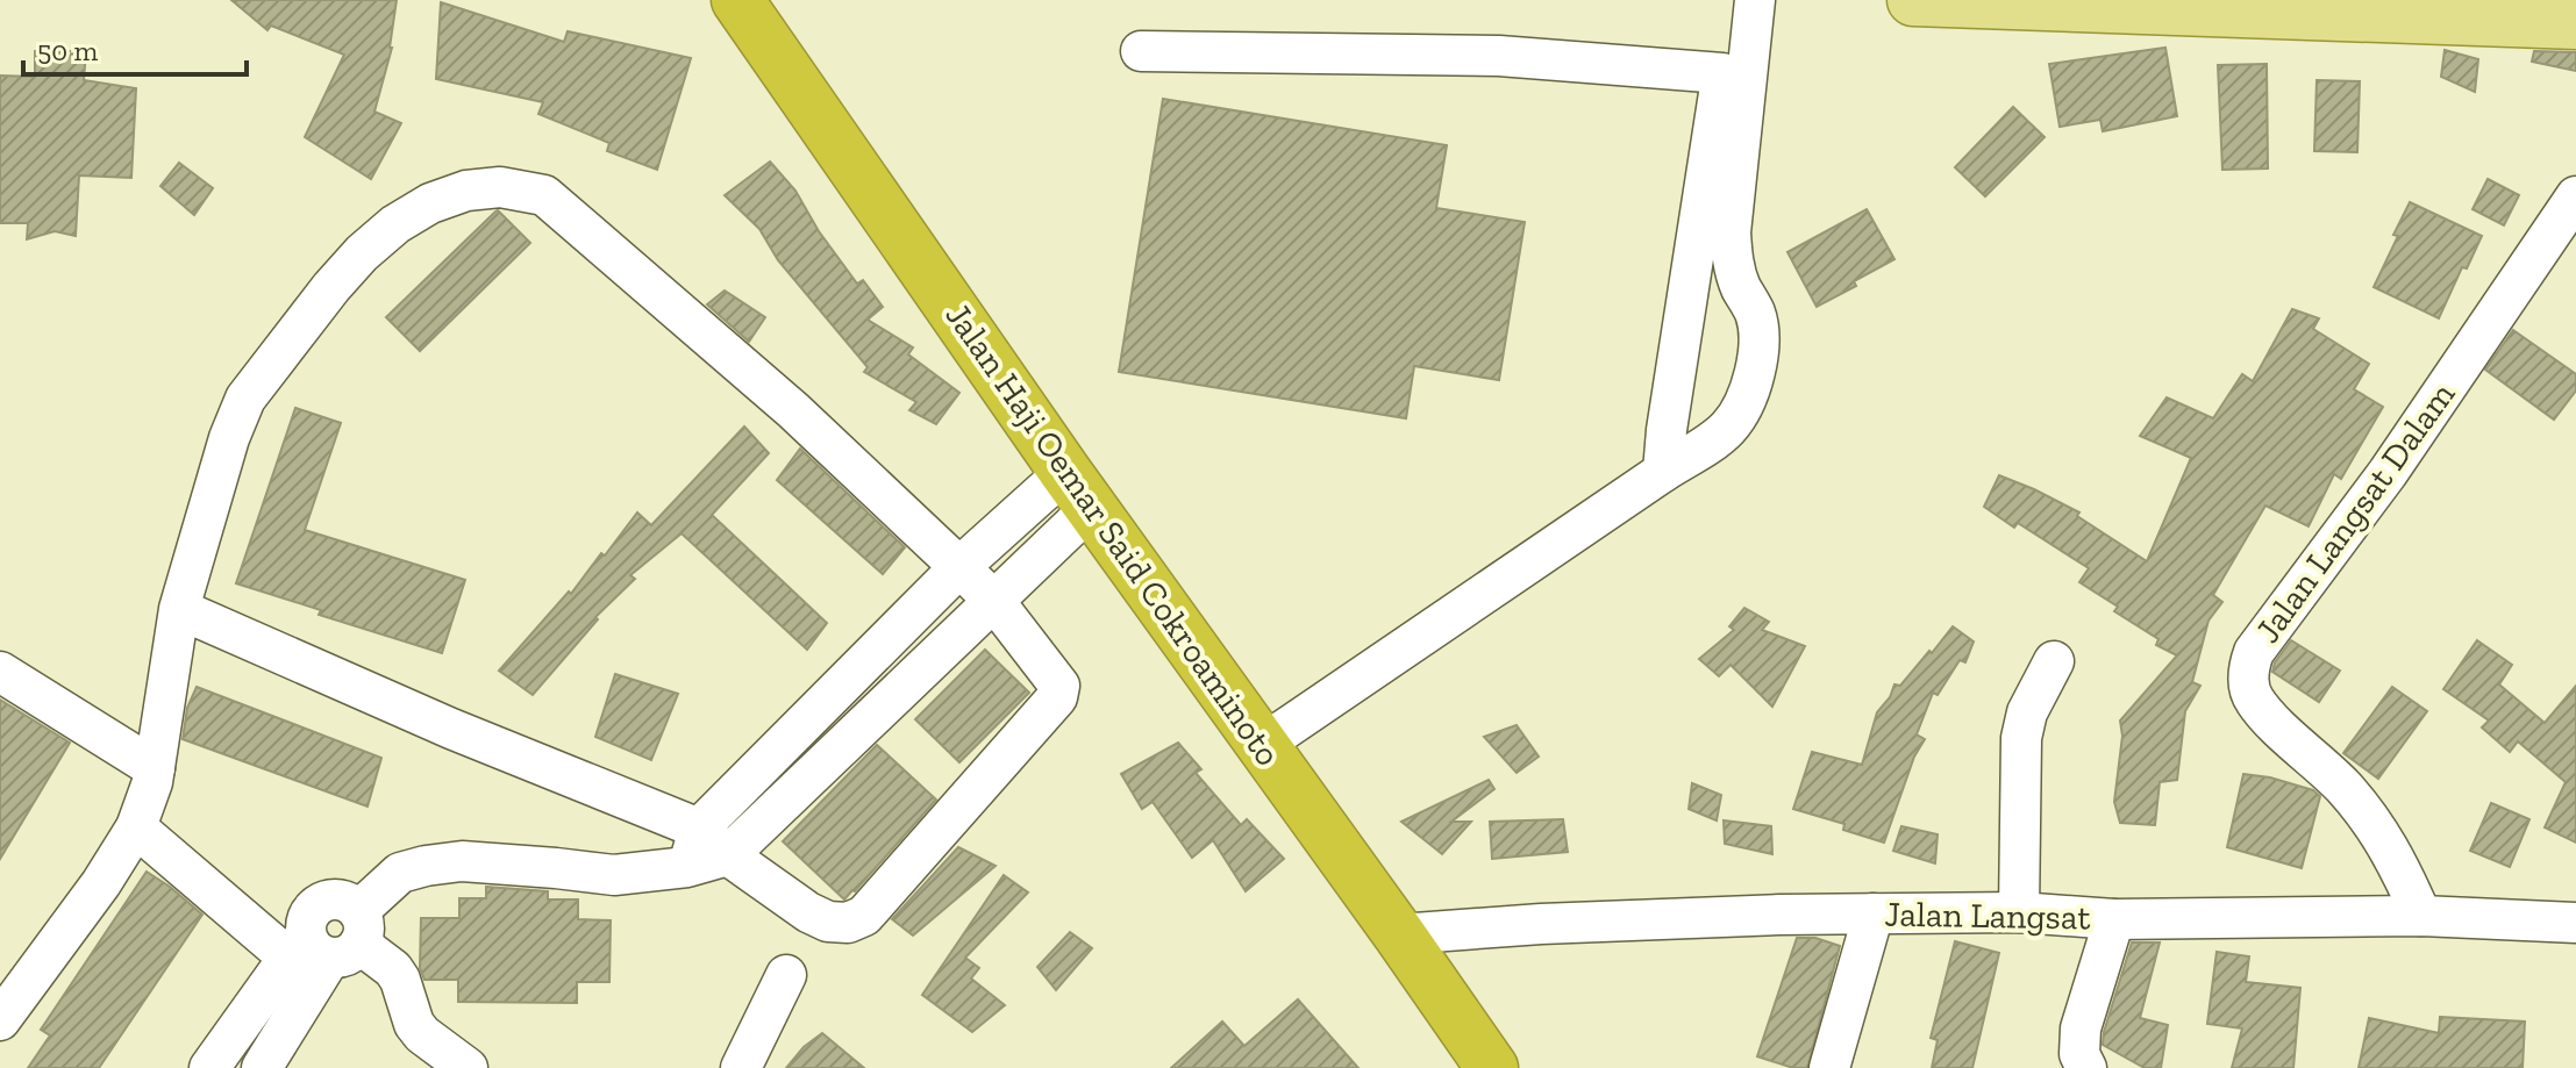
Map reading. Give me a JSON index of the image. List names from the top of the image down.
{
  "streets": {
    "highway": ["Jalan Haji Oemar Said Cokroaminoto"],
    "street": ["Jalan Langsat Dalam", "Jalan Langsat"]
  },
  "crossings": [
    ["Jalan Langsat Dalam", "Jalan Langsat"],
    ["Jalan Haji Oemar Said Cokroaminoto", "Jalan Langsat"]
  ],
  "scale_bar": "50 m"
}
